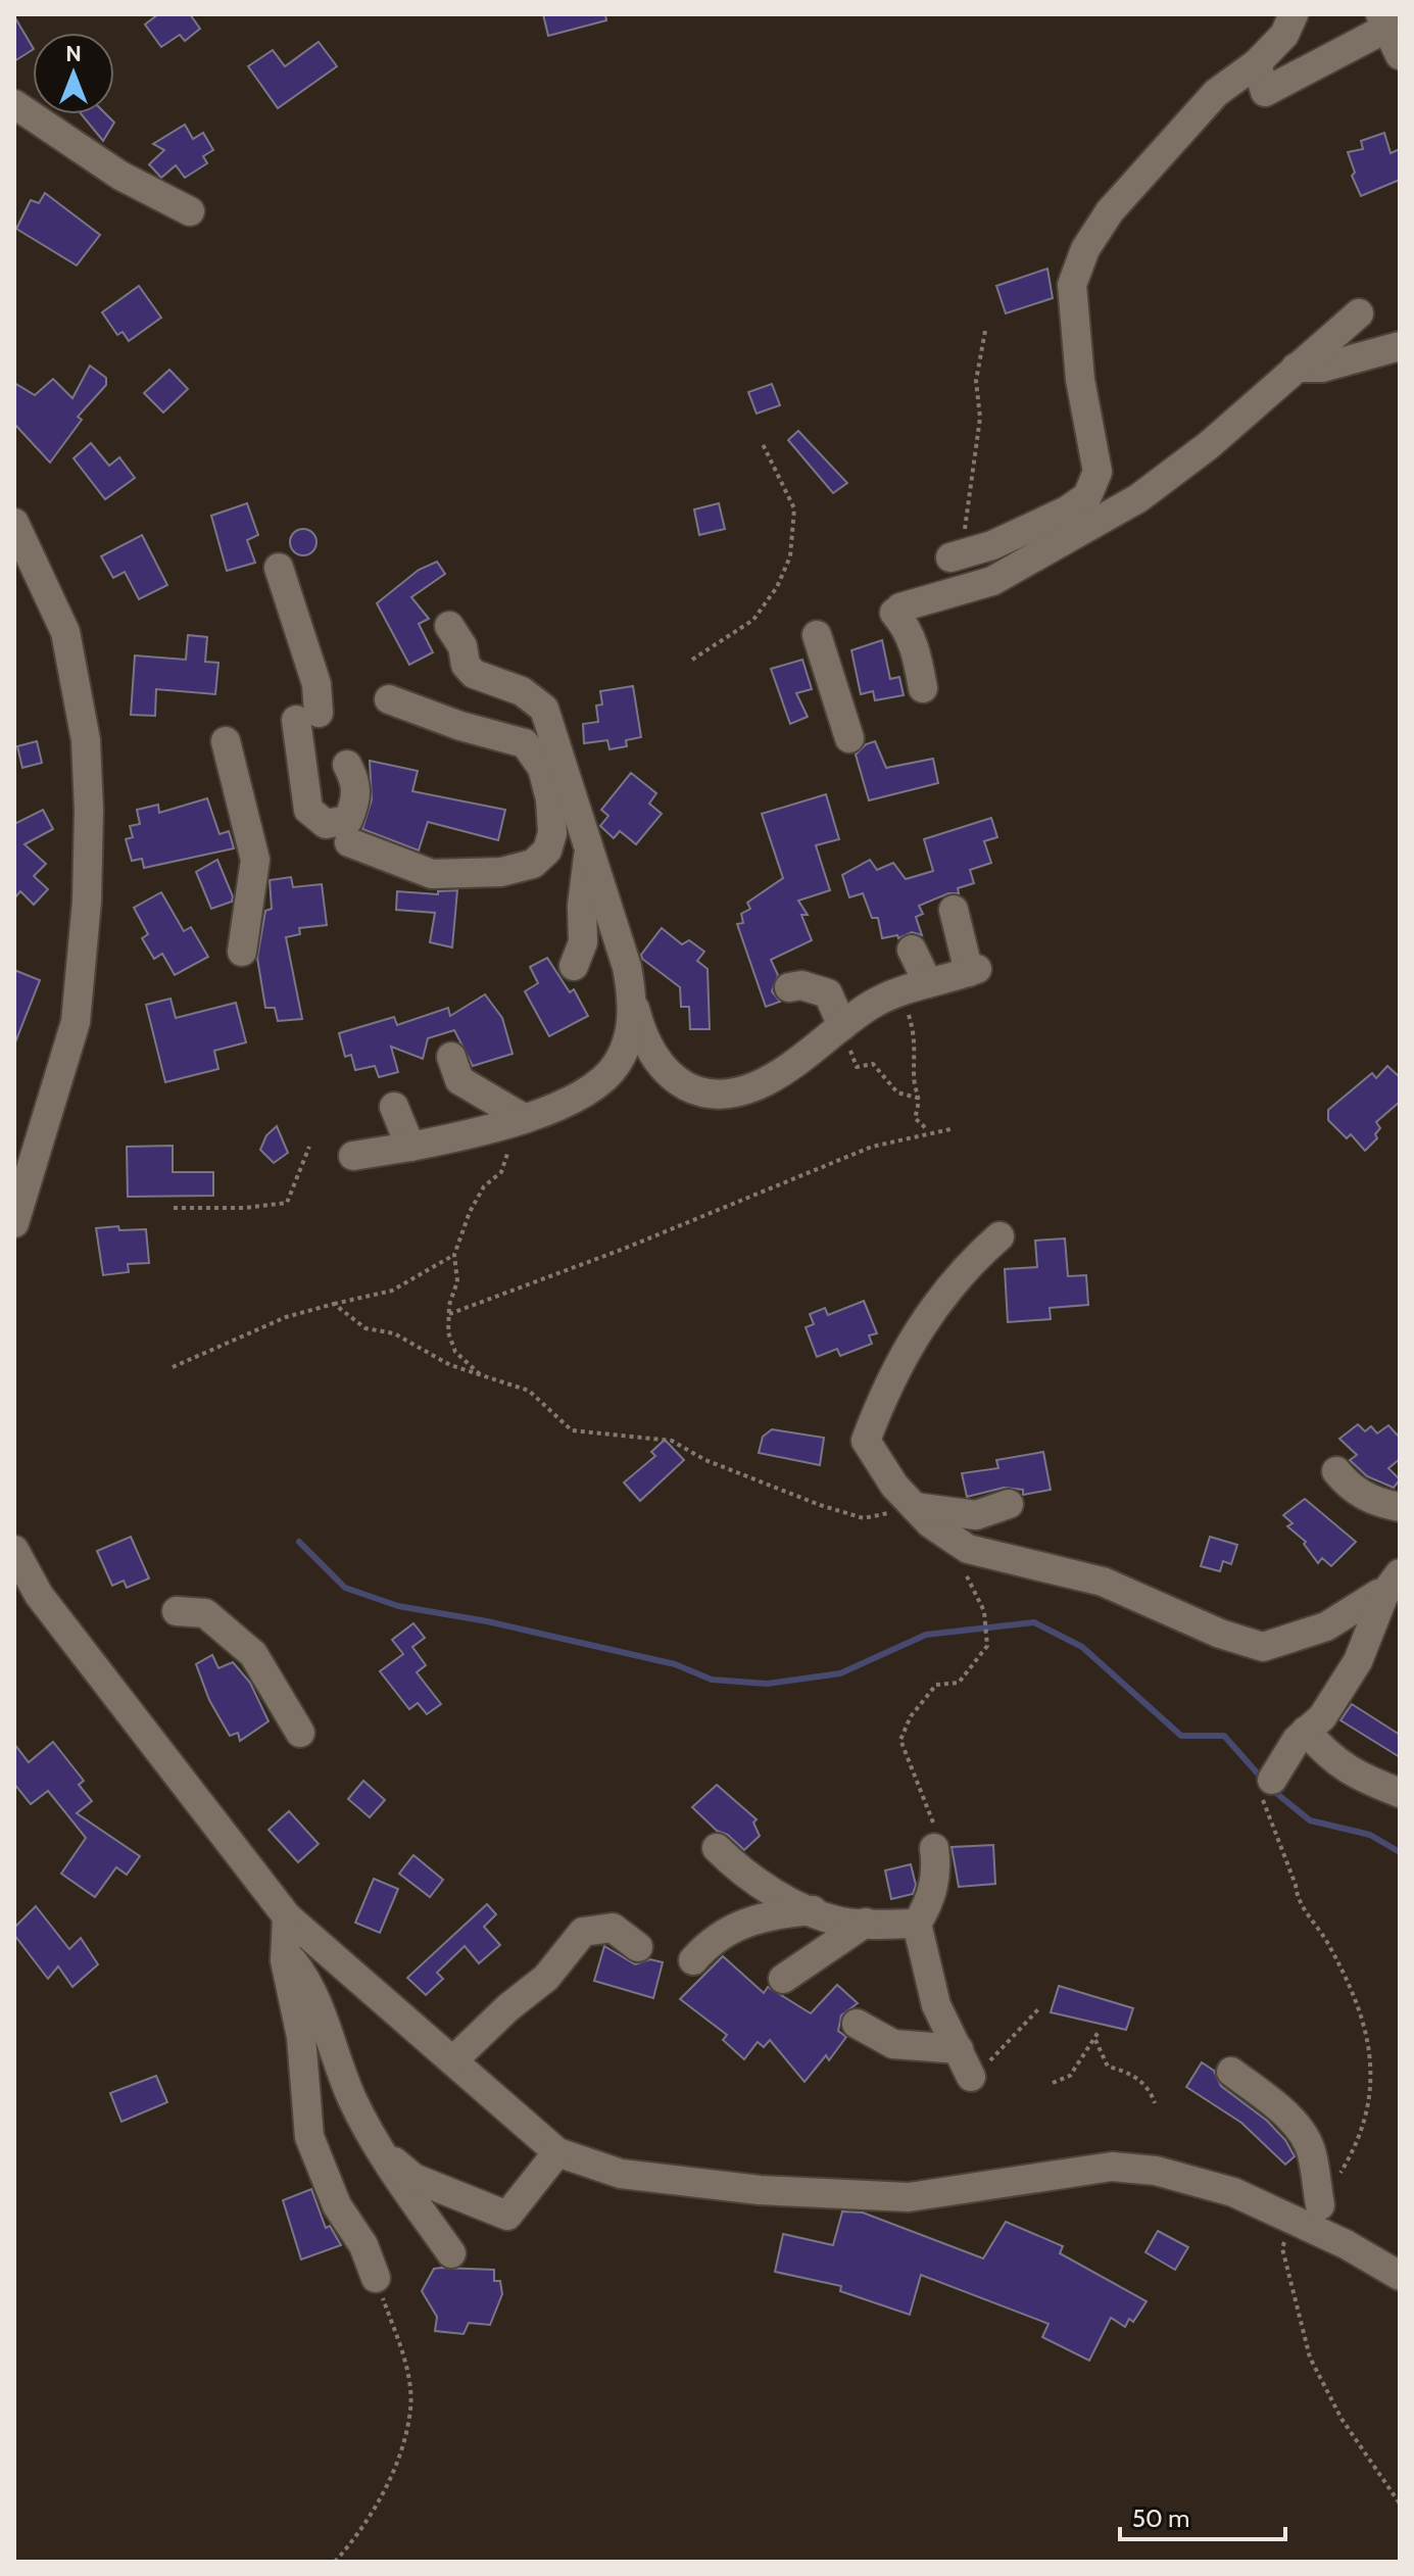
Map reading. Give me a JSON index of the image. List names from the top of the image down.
{
  "scale_bar": "50 m",
  "north": "top"
}
